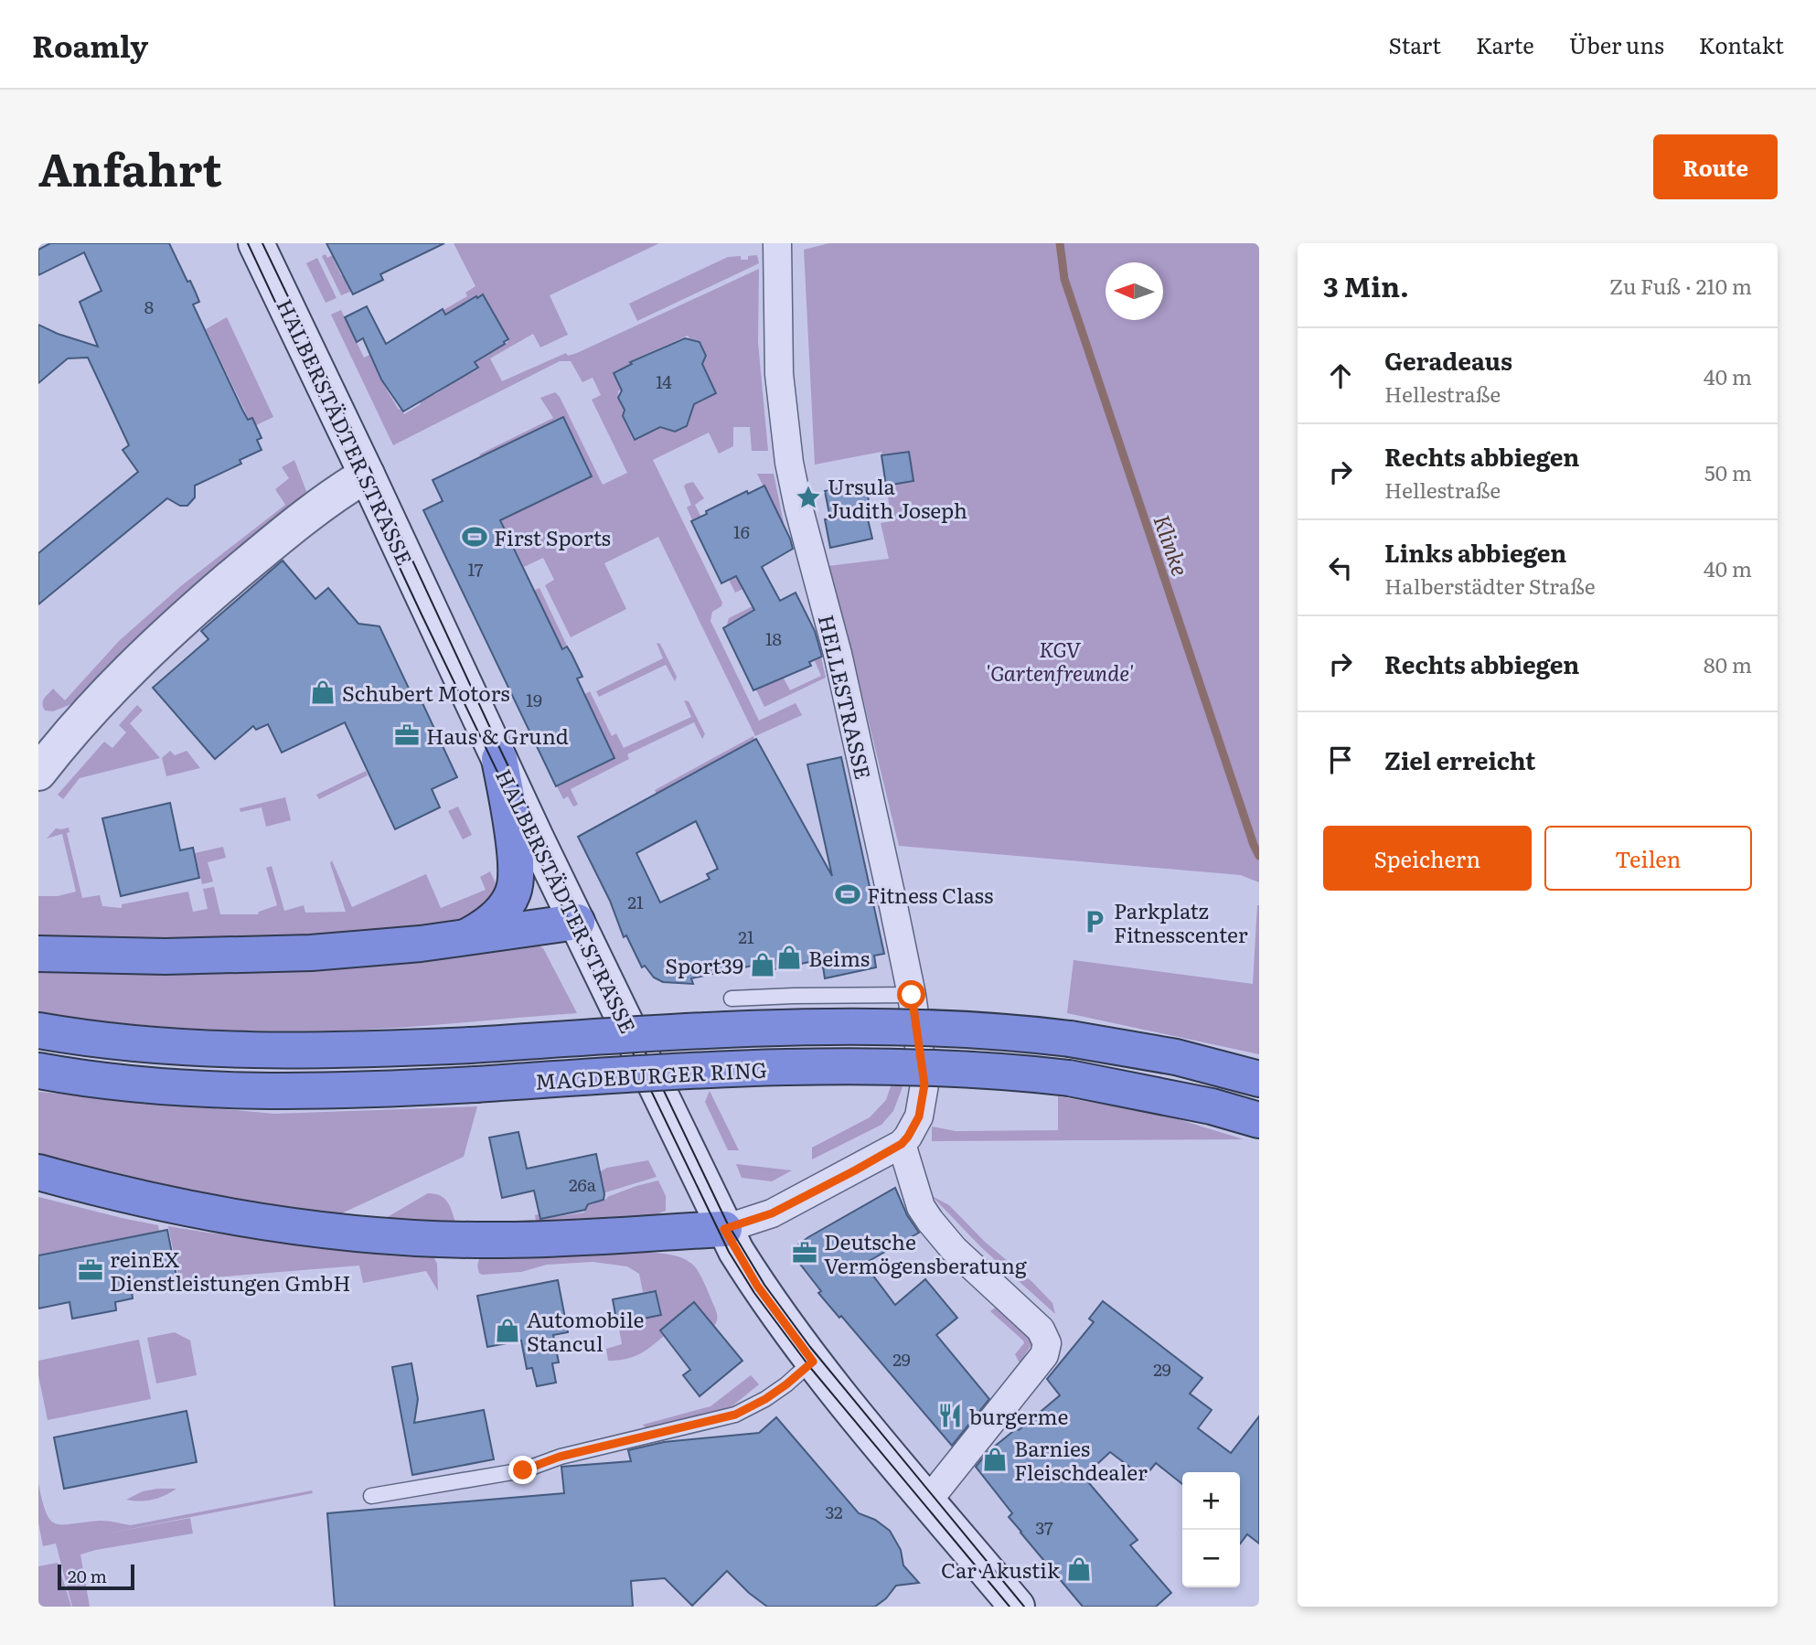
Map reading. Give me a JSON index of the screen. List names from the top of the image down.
{
  "streets": {
    "highway": ["MAGDEBURGER RING"],
    "main road": ["HALBERSTÄDTER STRASSE"],
    "street": ["HELLESTRASSE"]
  },
  "crossings": [
    ["HALBERSTÄDTER STRASSE", "HELLESTRASSE"]
  ],
  "water": ["Klinke"],
  "parks": ["KGV 'Gartenfreunde'"],
  "places": {
    "place": ["Ursula Judith Joseph"],
    "sports": ["First Sports", "Fitness Class"],
    "shop": [
      "Schubert Motors",
      "Beims",
      "Sport39",
      "Automobile Stancul",
      "Barnies Fleischdealer",
      "Car Akustik"
    ],
    "office": ["Haus & Grund", "Deutsche Vermögensberatung", "reinEX Dienstleistungen GmbH"],
    "parking": ["Parkplatz Fitnesscenter"],
    "restaurant": ["burgerme"]
  },
  "house_numbers": [
    "8",
    "14",
    "16",
    "17",
    "18",
    "19",
    "21",
    "21",
    "26a",
    "29",
    "29",
    "32",
    "37"
  ],
  "scale_bar": "20 m",
  "north": "left",
  "page": {
    "header": "Roamly",
    "nav": [
      "Start",
      "Karte",
      "Über uns",
      "Kontakt"
    ],
    "title": "Anfahrt",
    "buttons": [
      "Route",
      ["Speichern", "Teilen"]
    ],
    "heading": ["3 Min.", "Zu Fuß · 210 m"],
    "list": [
      ["Geradeaus", "Hellestraße", "40 m"],
      ["Rechts abbiegen", "Hellestraße", "50 m"],
      ["Links abbiegen", "Halberstädter Straße", "40 m"],
      ["Rechts abbiegen", "80 m"],
      "Ziel erreicht"
    ],
    "map_buttons": ["+", "−"],
    "scale": "20 m"
  }
}
